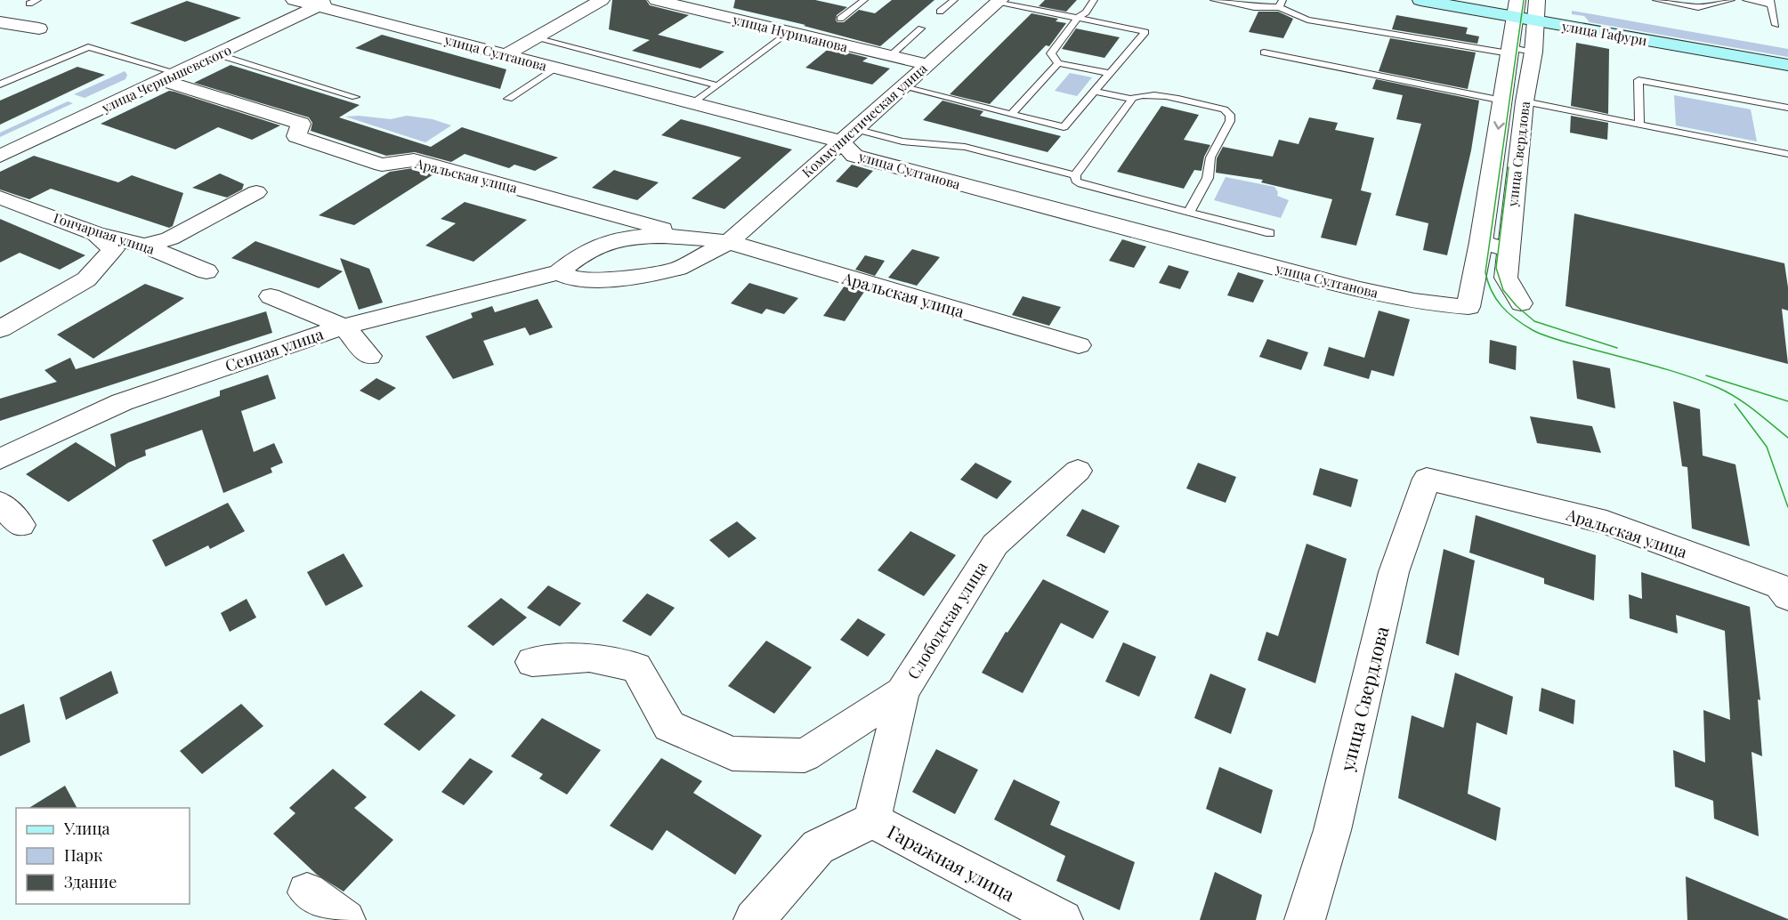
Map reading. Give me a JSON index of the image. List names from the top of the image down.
{
  "streets": {
    "main road": ["улица Гафури"],
    "street": [
      "улица Нуриманова",
      "улица Султанова",
      "улица Чернышевского",
      "Коммунистическая улица",
      "улица Свердлова",
      "Аральская улица",
      "Гончарная улица",
      "Сенная улица",
      "Слободская улица",
      "Гаражная улица"
    ]
  },
  "crossings": [
    ["улица Нуриманова", "Коммунистическая улица"],
    ["улица Гафури", "улица Свердлова"],
    ["улица Султанова", "улица Чернышевского"],
    ["улица Султанова", "Коммунистическая улица"],
    ["улица Султанова", "улица Свердлова"],
    ["улица Чернышевского", "Аральская улица"],
    ["Коммунистическая улица", "Аральская улица"],
    ["Коммунистическая улица", "Сенная улица"],
    ["улица Свердлова", "Аральская улица"],
    ["Аральская улица", "Сенная улица"],
    ["Слободская улица", "Гаражная улица"]
  ],
  "legend": ["Улица", "Парк", "Здание"]
}
